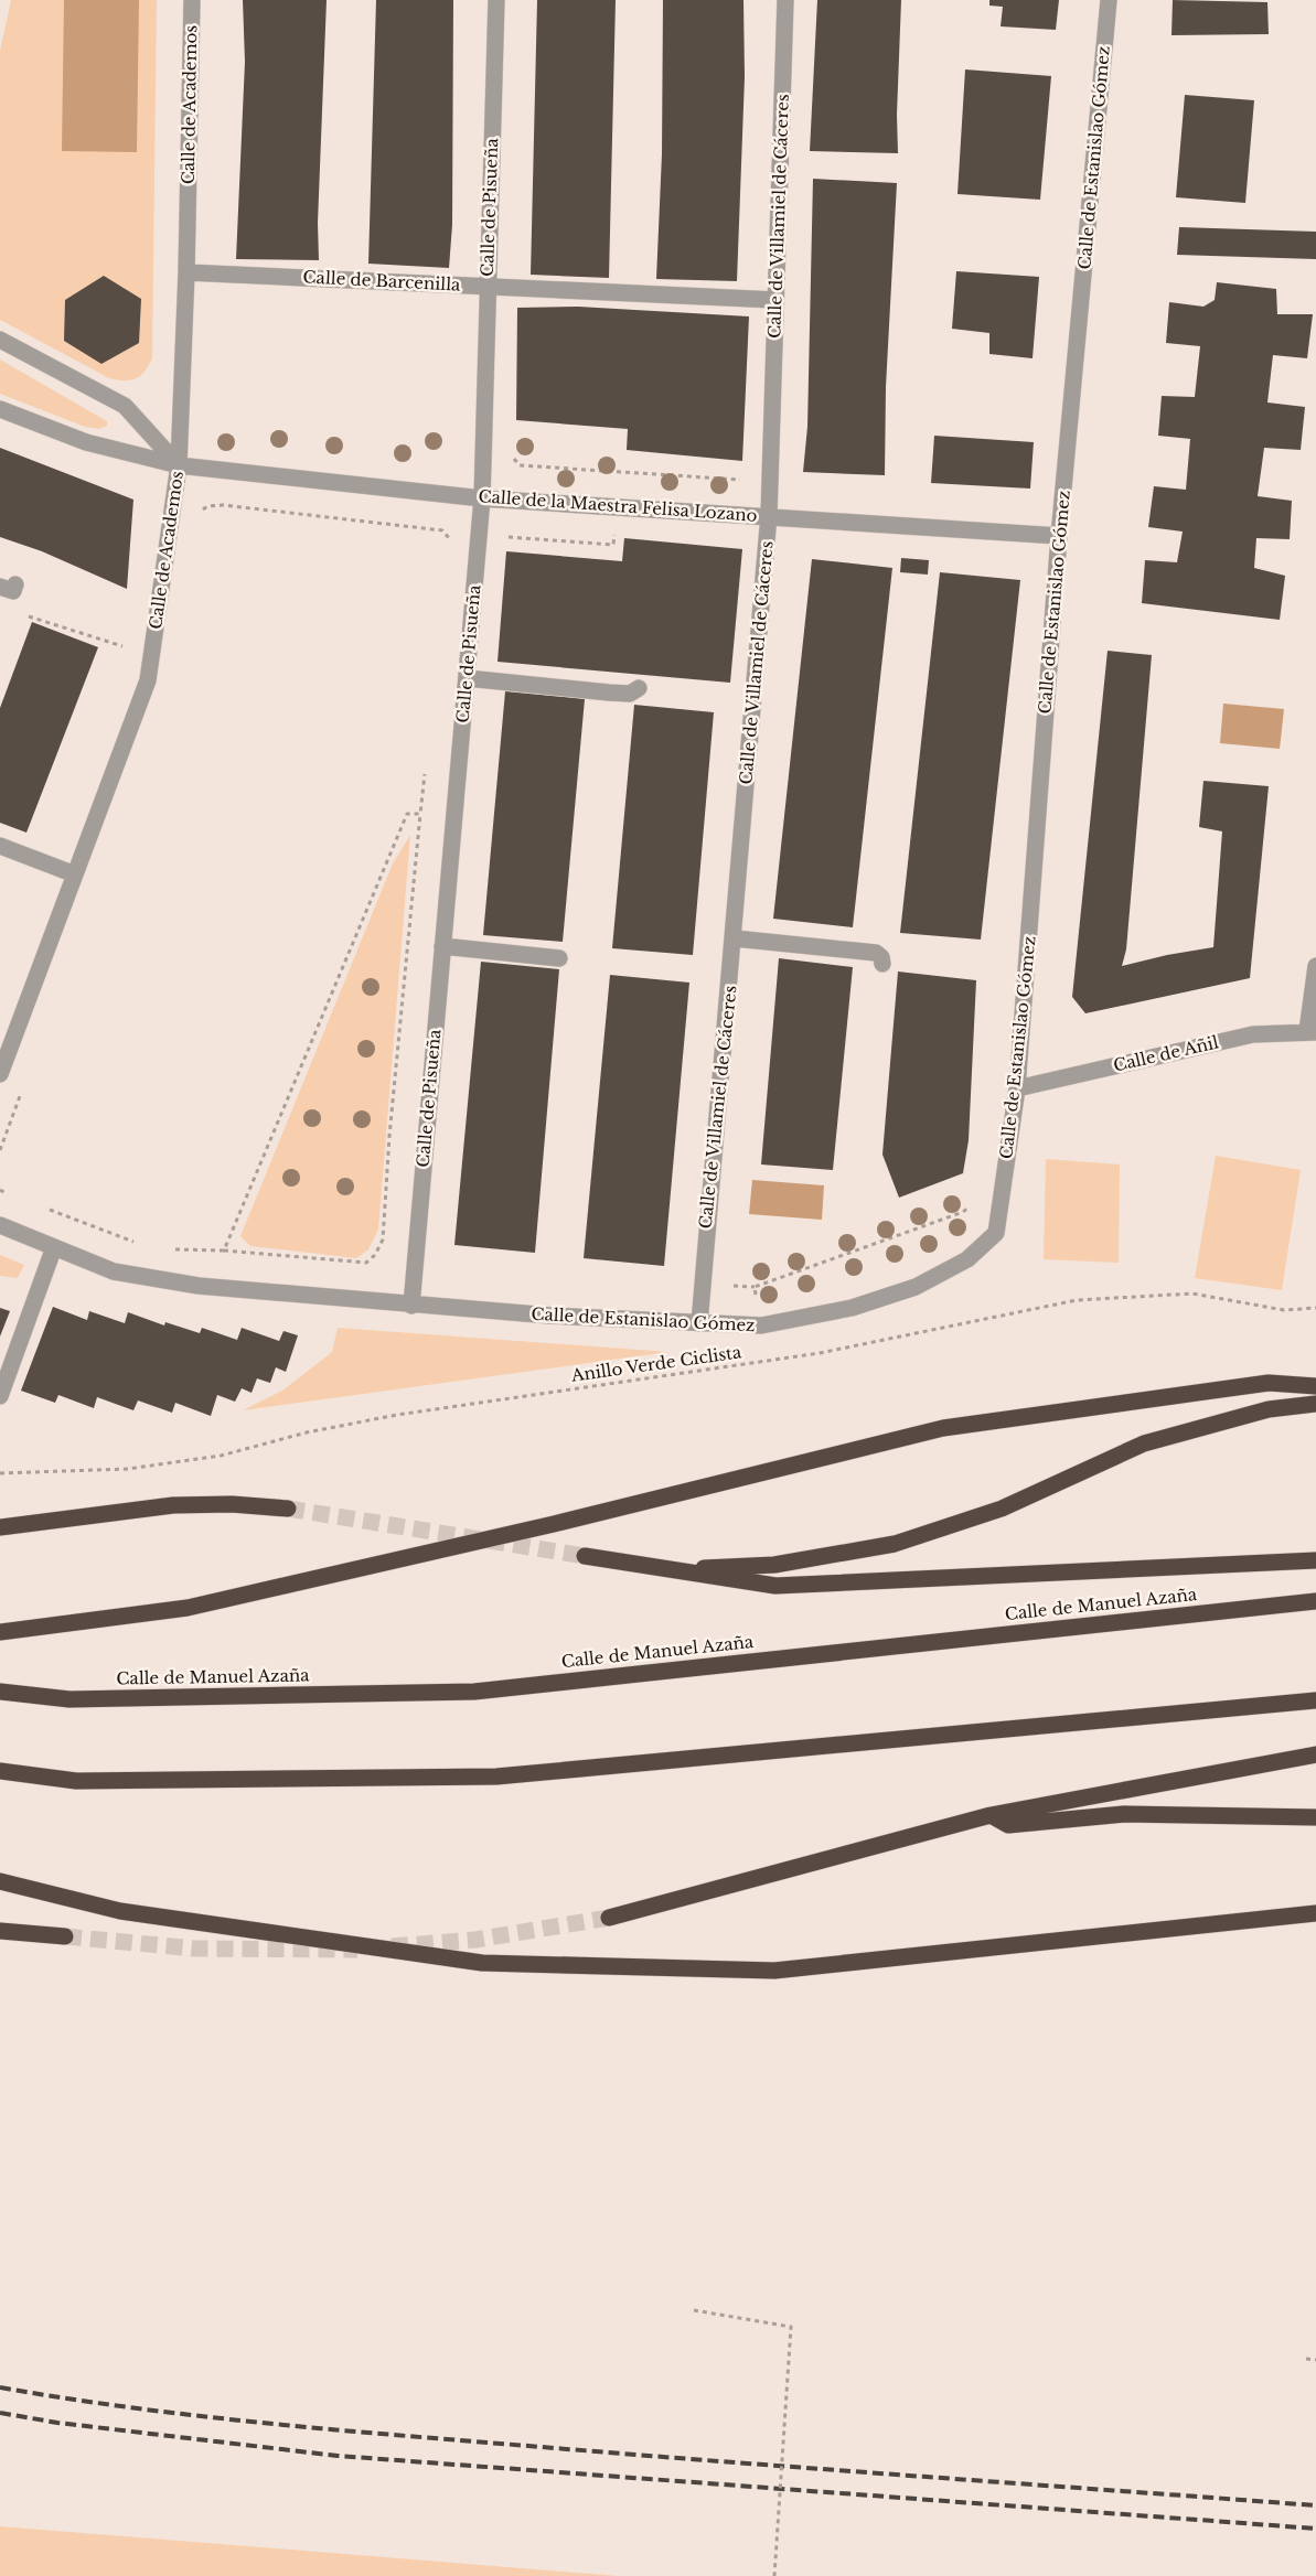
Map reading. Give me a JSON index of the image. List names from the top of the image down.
{
  "streets": {
    "highway": ["Calle de Manuel Azaña"],
    "street": [
      "Calle de Academos",
      "Calle de Estanislao Gómez",
      "Calle de Pisueña",
      "Calle de Villamiel de Cáceres",
      "Calle de Barcenilla",
      "Calle de la Maestra Felisa Lozano",
      "Calle de Añil"
    ],
    "path": ["Anillo Verde Ciclista"]
  },
  "crossings": [
    ["Calle de Academos", "Calle de Barcenilla"],
    ["Calle de Academos", "Calle de la Maestra Felisa Lozano"],
    ["Calle de Estanislao Gómez", "Calle de Pisueña"],
    ["Calle de Estanislao Gómez", "Calle de Villamiel de Cáceres"],
    ["Calle de Estanislao Gómez", "Calle de la Maestra Felisa Lozano"],
    ["Calle de Estanislao Gómez", "Calle de Añil"],
    ["Calle de Pisueña", "Calle de Barcenilla"],
    ["Calle de Pisueña", "Calle de la Maestra Felisa Lozano"],
    ["Calle de Villamiel de Cáceres", "Calle de Barcenilla"],
    ["Calle de Villamiel de Cáceres", "Calle de la Maestra Felisa Lozano"]
  ]
}
